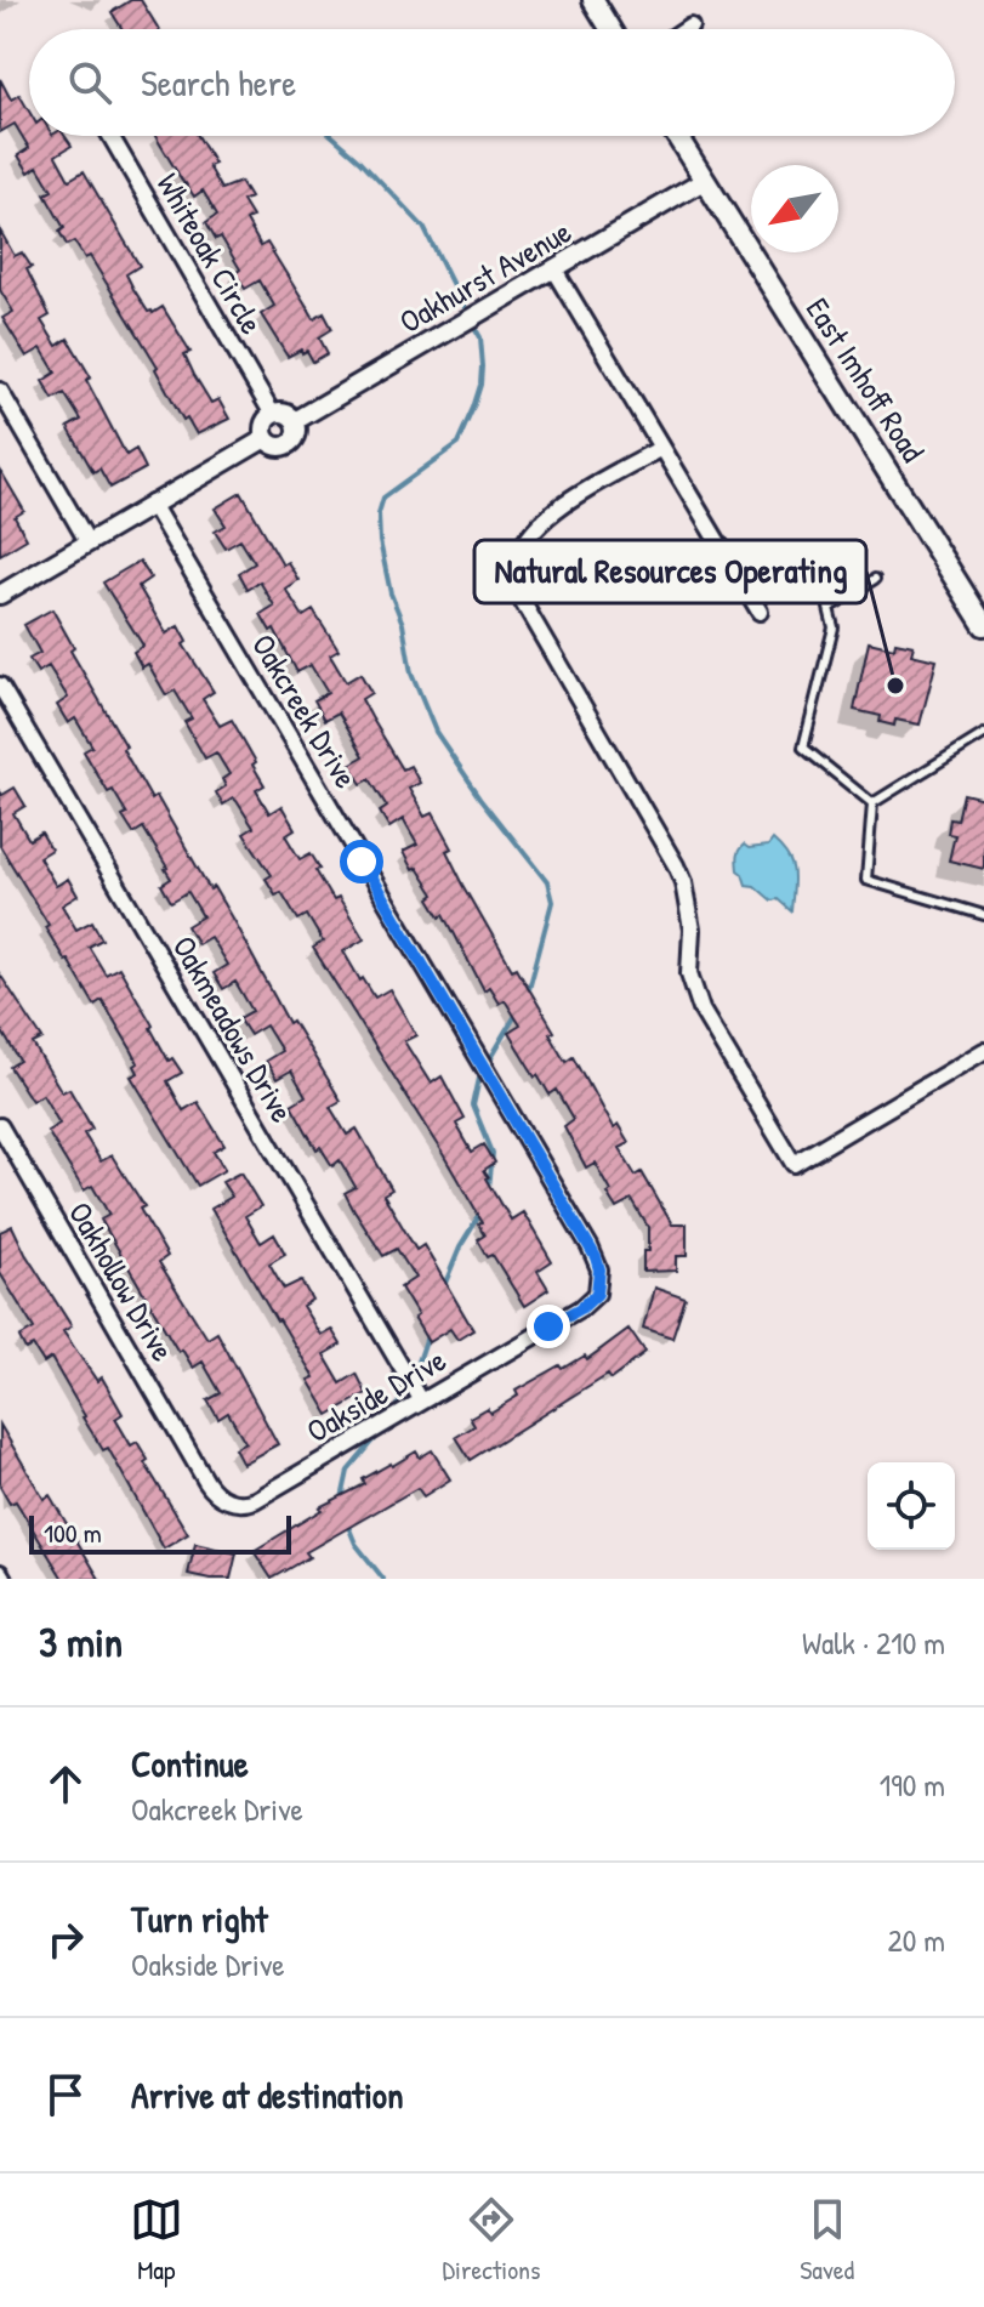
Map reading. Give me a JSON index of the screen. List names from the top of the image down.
{
  "streets": {
    "main road": ["East Imhoff Road"],
    "street": [
      "Whiteoak Circle",
      "Oakhurst Avenue",
      "Oakcreek Drive",
      "Oakmeadows Drive",
      "Oakhollow Drive",
      "Oakside Drive"
    ]
  },
  "crossings": [
    ["Whiteoak Circle", "Oakhurst Avenue"],
    ["Oakhurst Avenue", "East Imhoff Road"],
    ["Oakcreek Drive", "Oakside Drive"],
    ["Oakmeadows Drive", "Oakside Drive"],
    ["Oakhollow Drive", "Oakside Drive"]
  ],
  "places": ["Natural Resources Operating"],
  "scale_bar": "100 m",
  "north": "bottom left",
  "page": {
    "search": "Search here",
    "scale": "100 m",
    "heading": ["3 min", "Walk · 210 m"],
    "list": [
      ["Continue", "Oakcreek Drive", "190 m"],
      ["Turn right", "Oakside Drive", "20 m"],
      "Arrive at destination"
    ],
    "nav": ["Map", "Directions", "Saved"]
  }
}
